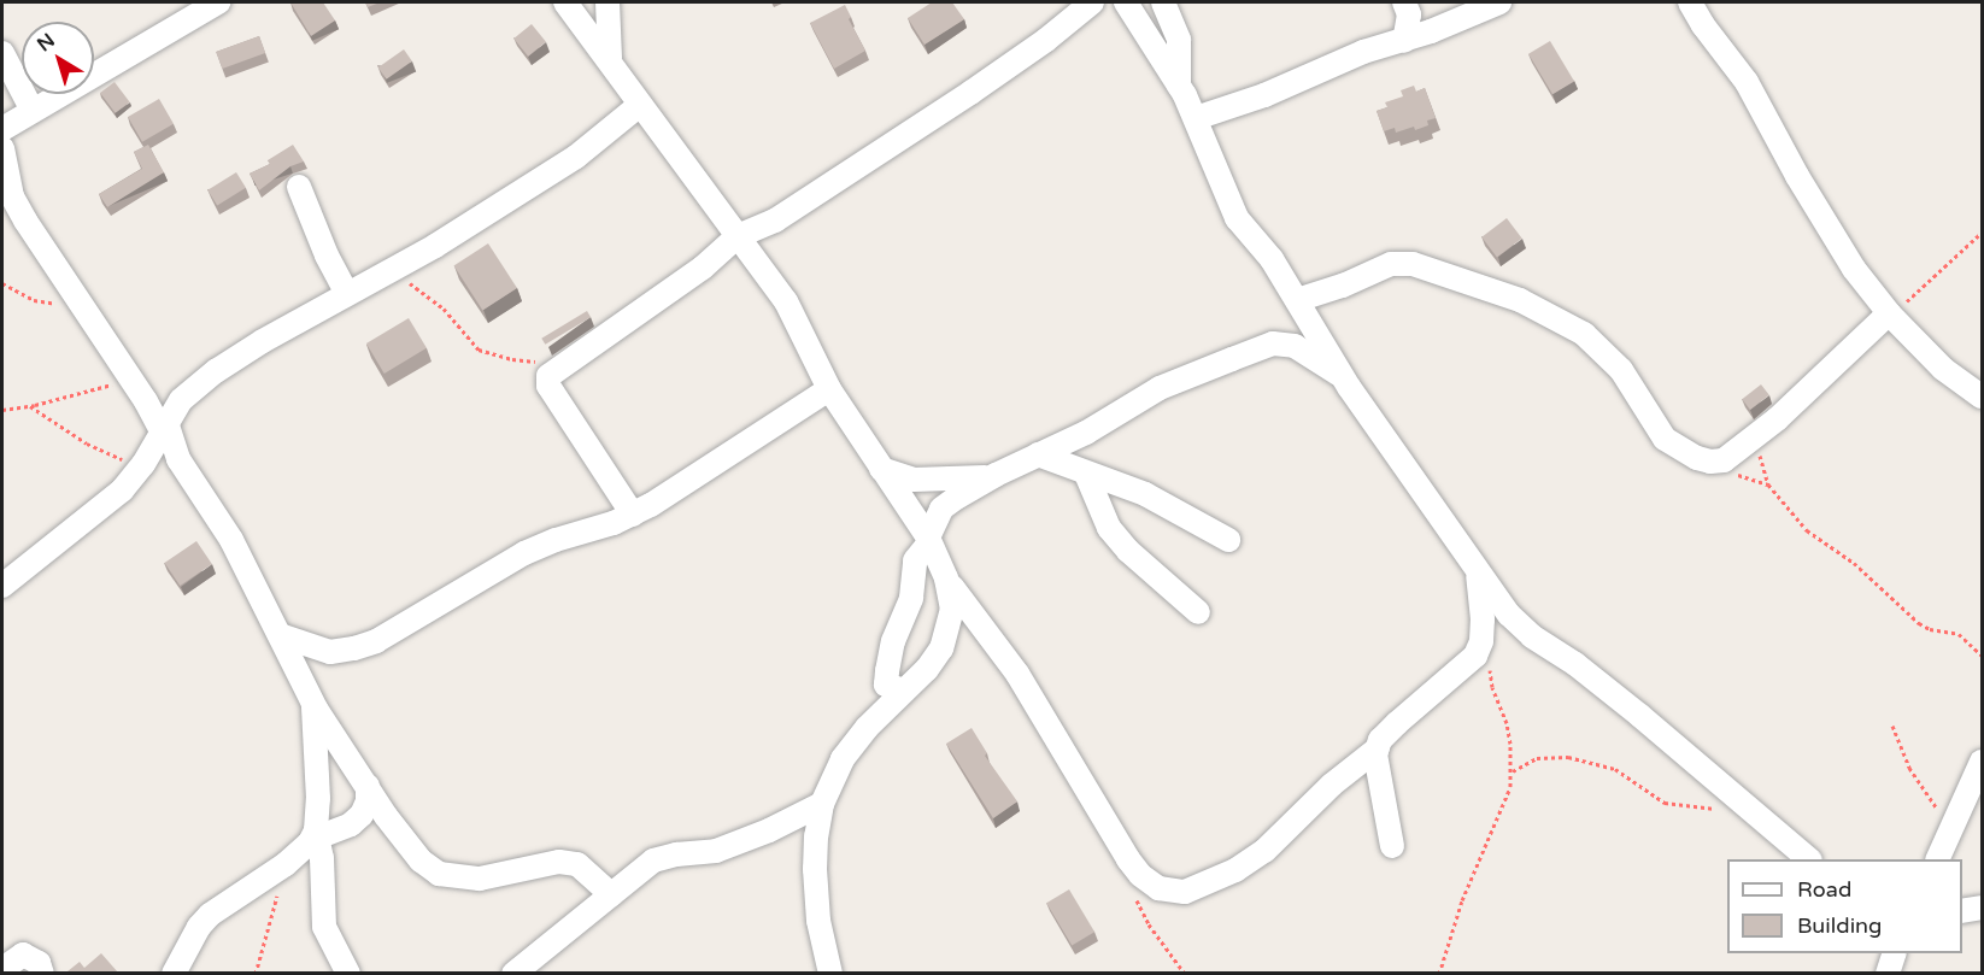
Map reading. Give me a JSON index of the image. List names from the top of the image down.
{
  "legend": ["Road", "Building"],
  "north": "top left"
}
